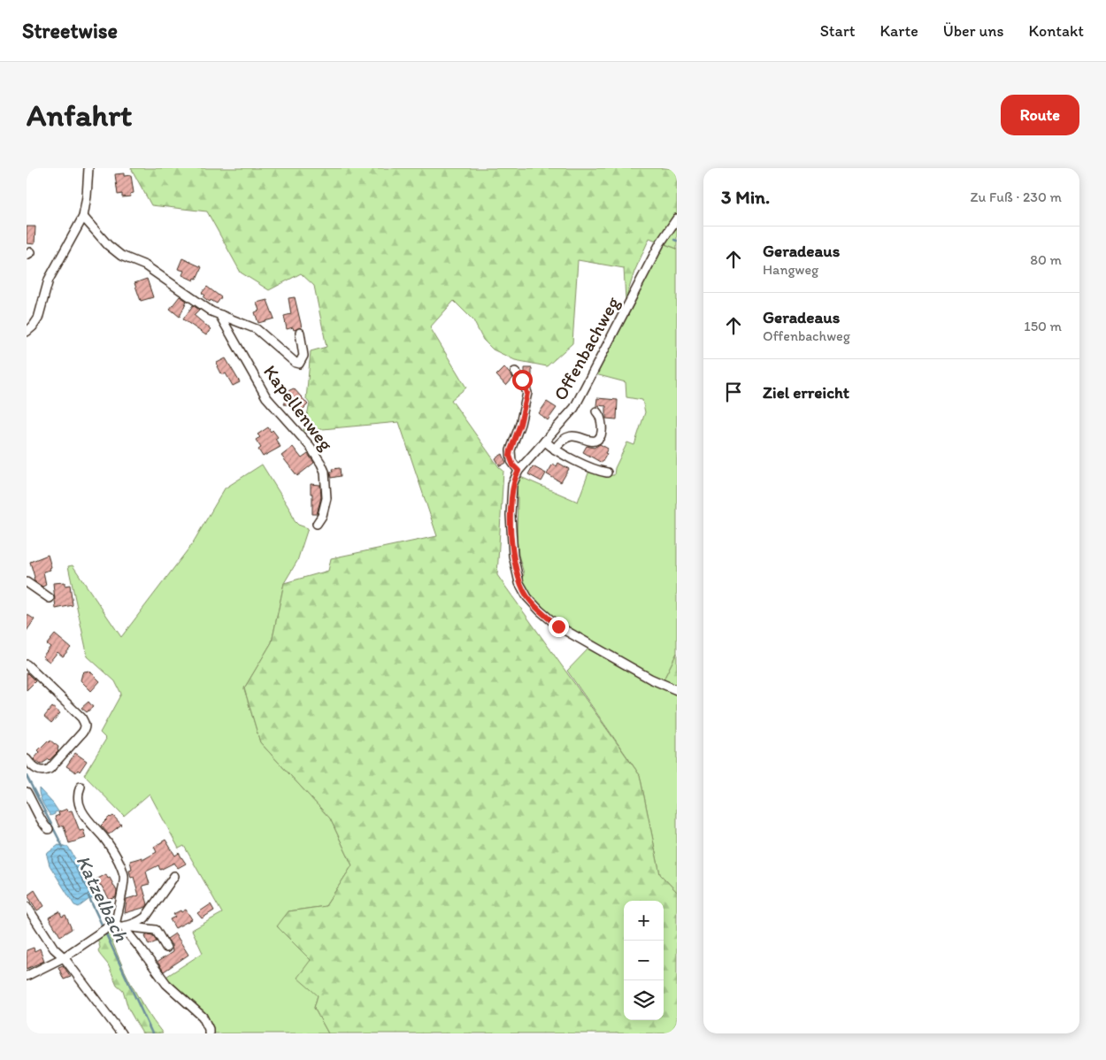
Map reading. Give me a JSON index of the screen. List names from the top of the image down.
{
  "streets": {
    "street": ["Offenbachweg", "Kapellenweg"]
  },
  "water": ["Katzelbach"],
  "page": {
    "header": "Streetwise",
    "nav": [
      "Start",
      "Karte",
      "Über uns",
      "Kontakt"
    ],
    "buttons": "Route",
    "title": "Anfahrt",
    "heading": ["3 Min.", "Zu Fuß · 230 m"],
    "list": [
      ["Geradeaus", "Hangweg", "80 m"],
      ["Geradeaus", "Offenbachweg", "150 m"],
      "Ziel erreicht"
    ],
    "map_buttons": ["+", "−"]
  }
}
